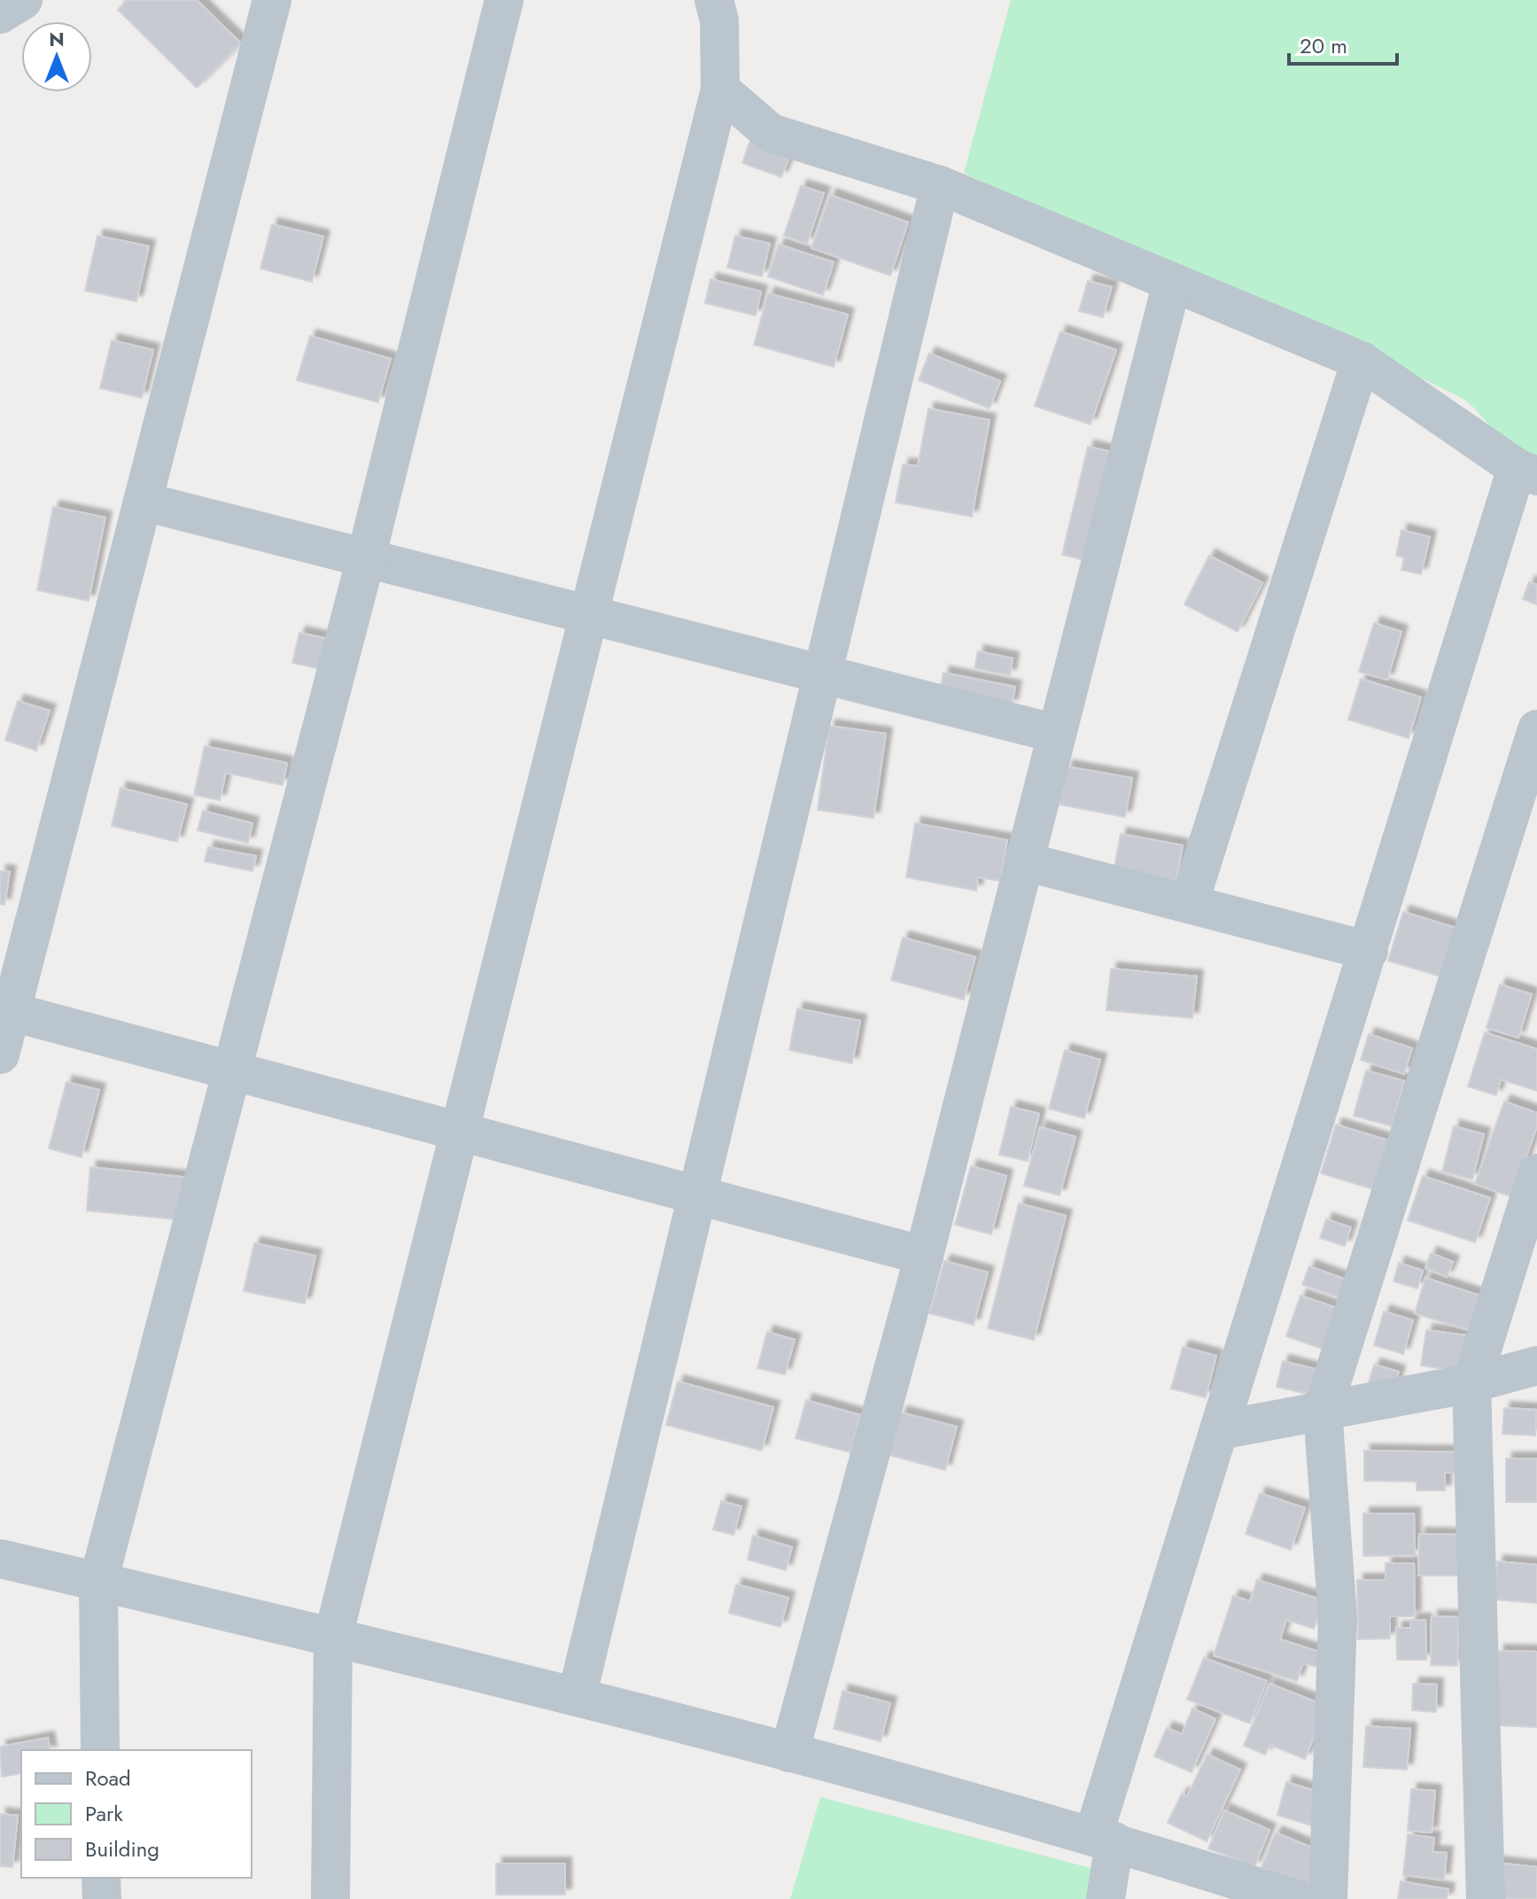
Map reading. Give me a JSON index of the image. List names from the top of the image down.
{
  "legend": ["Road", "Park", "Building"],
  "scale_bar": "20 m",
  "north": "top"
}
